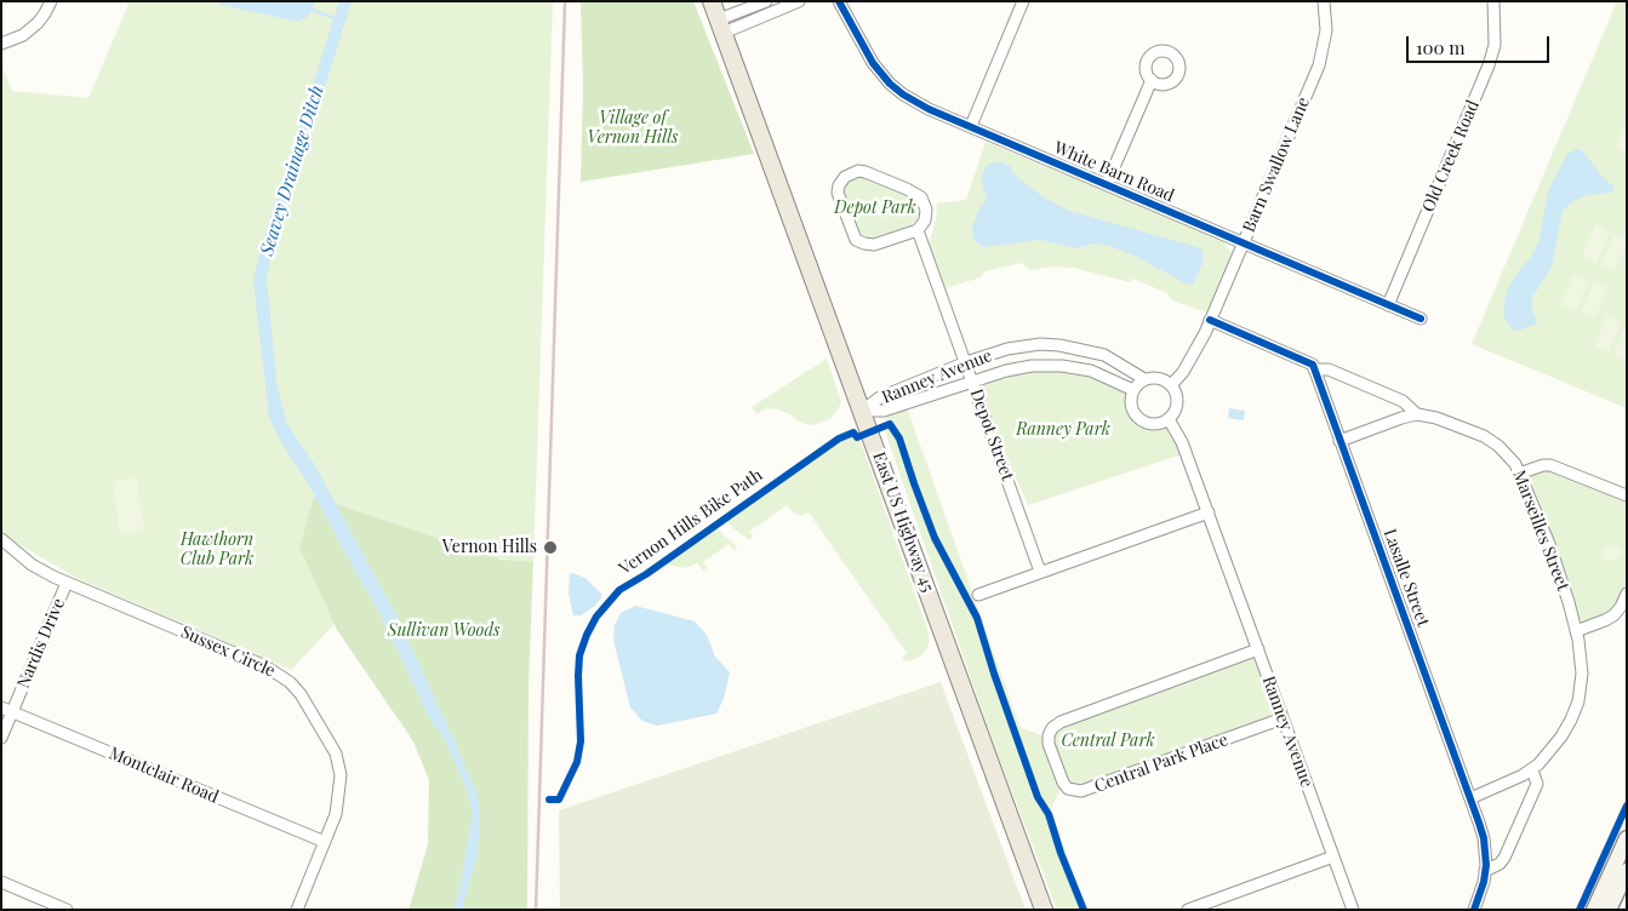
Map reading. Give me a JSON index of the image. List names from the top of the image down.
{
  "streets": {
    "main road": ["East US Highway 45"],
    "street": [
      "Old Creek Road",
      "Barn Swallow Lane",
      "White Barn Road",
      "Ranney Avenue",
      "Depot Street",
      "Marseilles Street",
      "Lasalle Street",
      "Nardis Drive",
      "Sussex Circle",
      "Central Park Place",
      "Montclair Road"
    ],
    "cycle path": ["Vernon Hills Bike Path"]
  },
  "crossings": [
    ["Old Creek Road", "White Barn Road"],
    ["Barn Swallow Lane", "White Barn Road"],
    ["Barn Swallow Lane", "Ranney Avenue"],
    ["Ranney Avenue", "Depot Street"],
    ["Ranney Avenue", "East US Highway 45"],
    ["Ranney Avenue", "Central Park Place"],
    ["Marseilles Street", "Lasalle Street"],
    ["Nardis Drive", "Sussex Circle"],
    ["Nardis Drive", "Montclair Road"],
    ["Sussex Circle", "Montclair Road"]
  ],
  "water": ["Seavey Drainage Ditch"],
  "parks": [
    "Village of Vernon Hills",
    "Depot Park",
    "Ranney Park",
    "Hawthorn Club Park",
    "Sullivan Woods",
    "Central Park"
  ],
  "places": ["Vernon Hills"],
  "scale_bar": "100 m"
}
